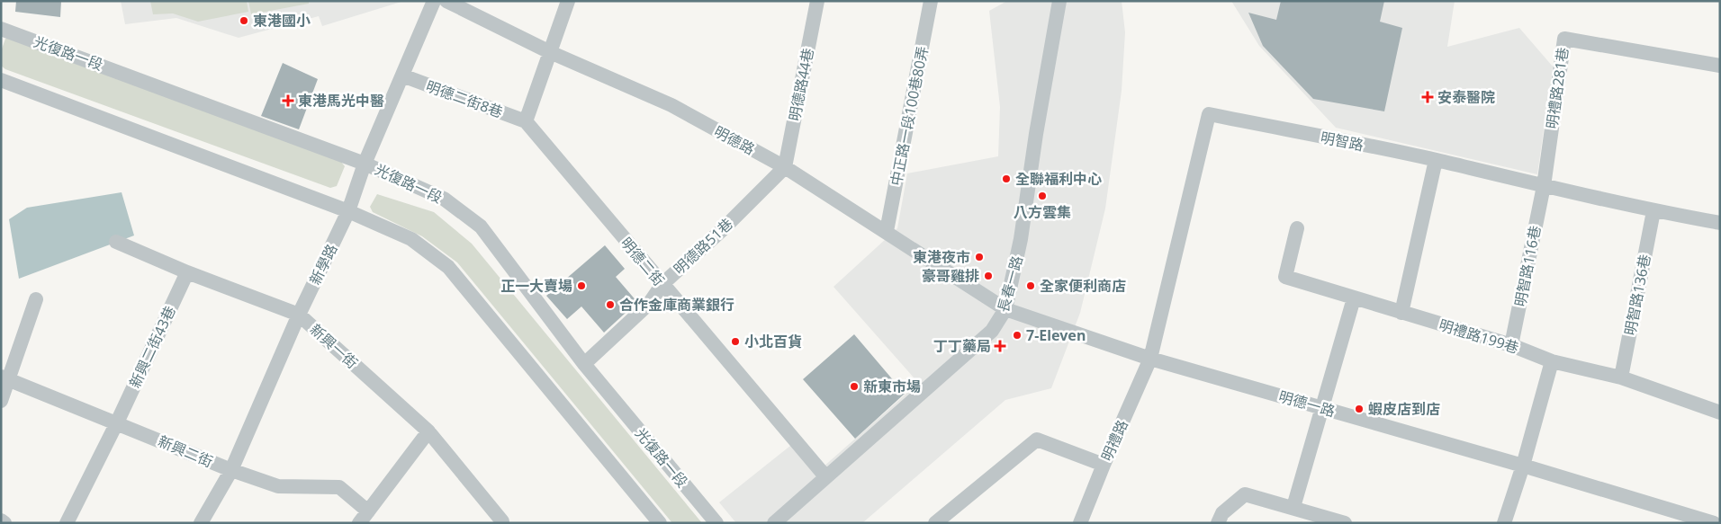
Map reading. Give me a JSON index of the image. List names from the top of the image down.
{
  "streets": {
    "street": [
      "光復路一段",
      "明德路44巷",
      "明禮路281巷",
      "明德二街8巷",
      "中正路一段100巷80弄",
      "明德路",
      "明智路",
      "明德路51巷",
      "明德二街",
      "新學路",
      "明智路116巷",
      "長春一路",
      "明智路136巷",
      "明禮路199巷",
      "新興一街",
      "新興二街43巷",
      "明德一路",
      "明禮路",
      "新興二街"
    ]
  },
  "crossings": [
    ["光復路一段", "明德路51巷"],
    ["光復路一段", "新學路"],
    ["明德路44巷", "明德路"],
    ["明德路44巷", "明德路51巷"],
    ["明禮路281巷", "明智路"],
    ["明禮路281巷", "明智路116巷"],
    ["明德二街8巷", "明德二街"],
    ["明德二街8巷", "新學路"],
    ["中正路一段100巷80弄", "明德路"],
    ["明德路", "明德路51巷"],
    ["明德路", "長春一路"],
    ["明德路", "明德一路"],
    ["明智路", "明智路116巷"],
    ["明智路", "明智路136巷"],
    ["明智路", "明德一路"],
    ["明智路", "明禮路"],
    ["明德路51巷", "明德二街"],
    ["明德二街", "長春一路"],
    ["新學路", "新興一街"],
    ["新學路", "新興二街"],
    ["明智路116巷", "明禮路199巷"],
    ["長春一路", "明德一路"],
    ["明智路136巷", "明禮路199巷"],
    ["新興一街", "新興二街43巷"],
    ["新興二街43巷", "新興二街"],
    ["明德一路", "明禮路"]
  ],
  "places": {
    "other": [
      "東港國小",
      "全聯福利中心",
      "八方雲集",
      "東港夜市",
      "豪哥雞排",
      "正一大賣場",
      "全家便利商店",
      "合作金庫商業銀行",
      "7-Eleven",
      "小北百貨",
      "新東市場",
      "蝦皮店到店"
    ],
    "health": ["安泰醫院", "東港馬光中醫", "丁丁藥局"]
  }
}
